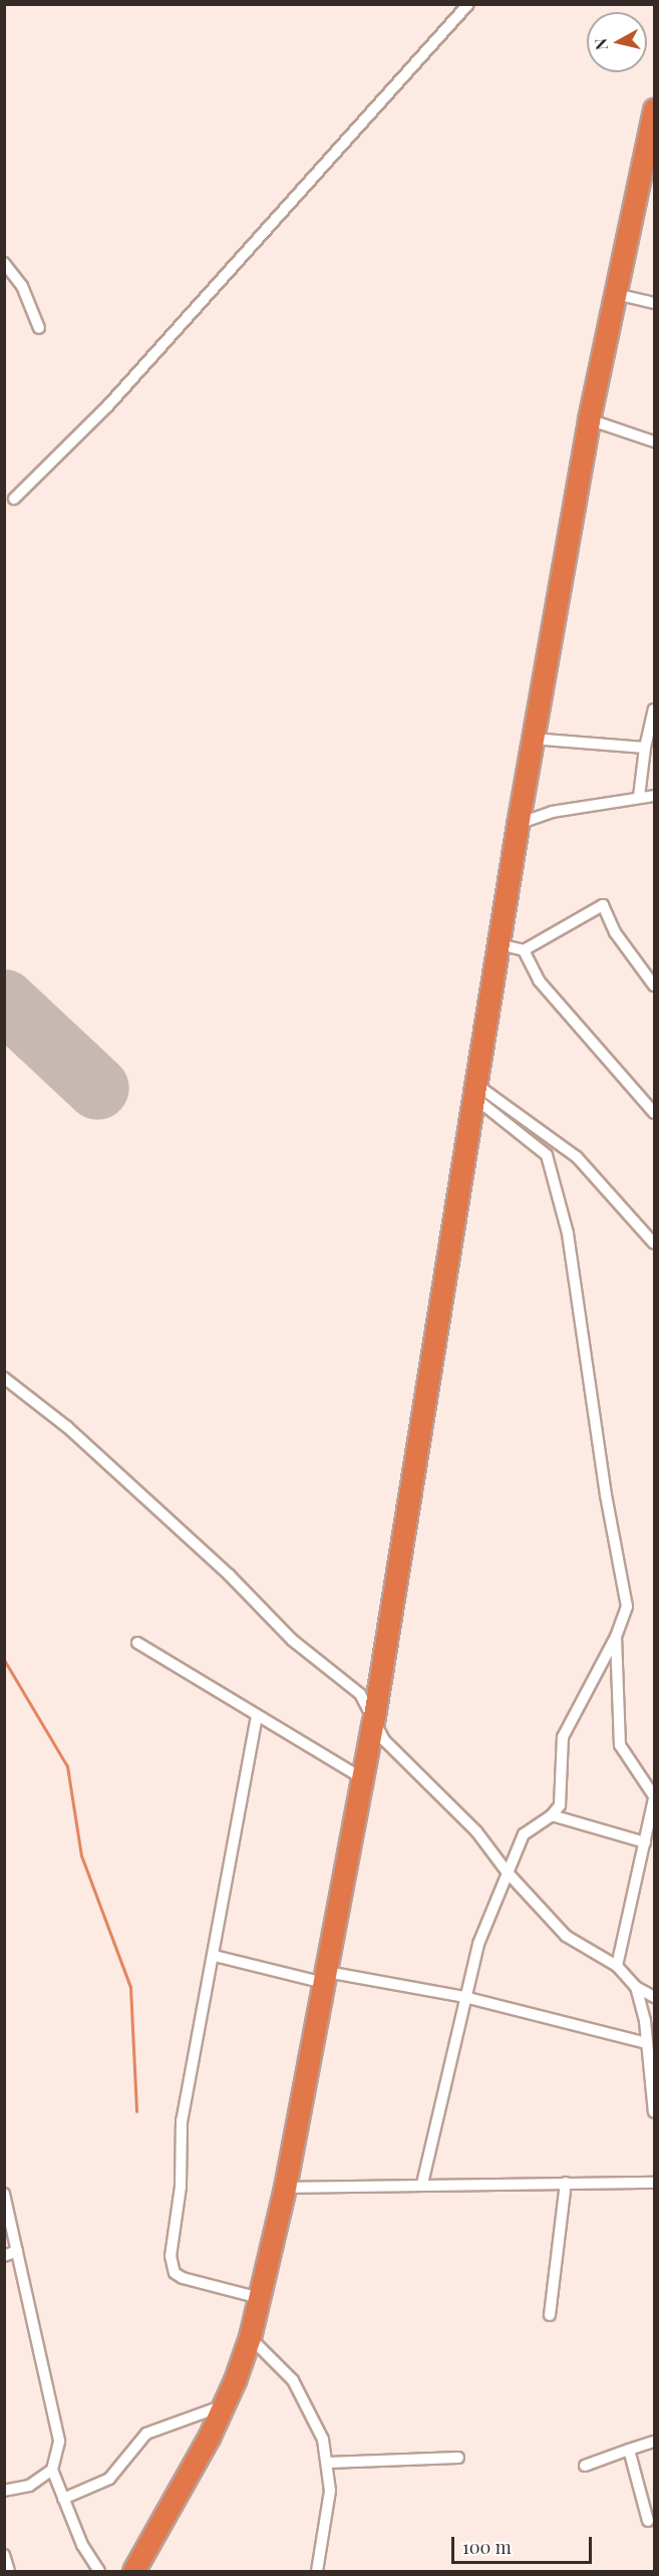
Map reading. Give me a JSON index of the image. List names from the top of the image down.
{
  "scale_bar": "100 m",
  "north": "left"
}
